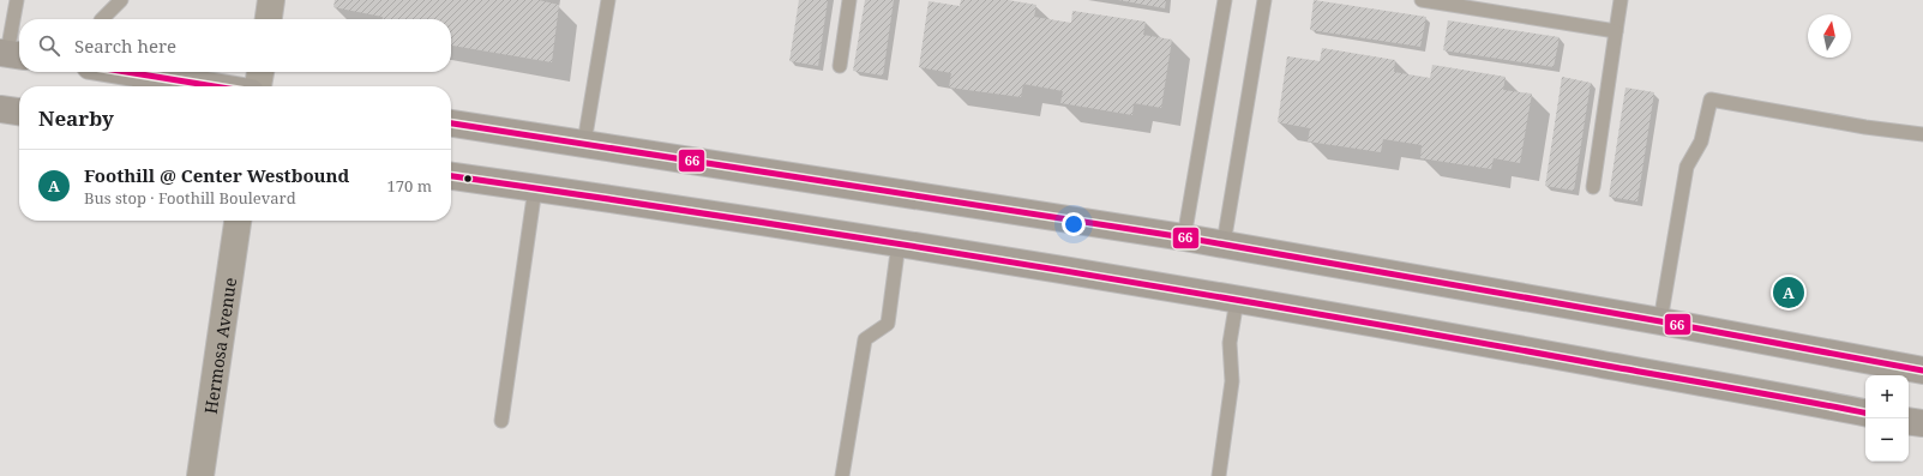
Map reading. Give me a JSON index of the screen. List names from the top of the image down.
{
  "streets": {
    "street": ["Hermosa Avenue"]
  },
  "lines": ["transit line 66"],
  "north": "top",
  "page": {
    "search": "Search here",
    "heading": "Nearby",
    "list": [
      {
        "mark": "A",
        "name": "Foothill @ Center Westbound",
        "note": "Bus stop · Foothill Boulevard",
        "value": "170 m"
      }
    ],
    "pins": "A",
    "map_buttons": ["+", "−"]
  }
}
